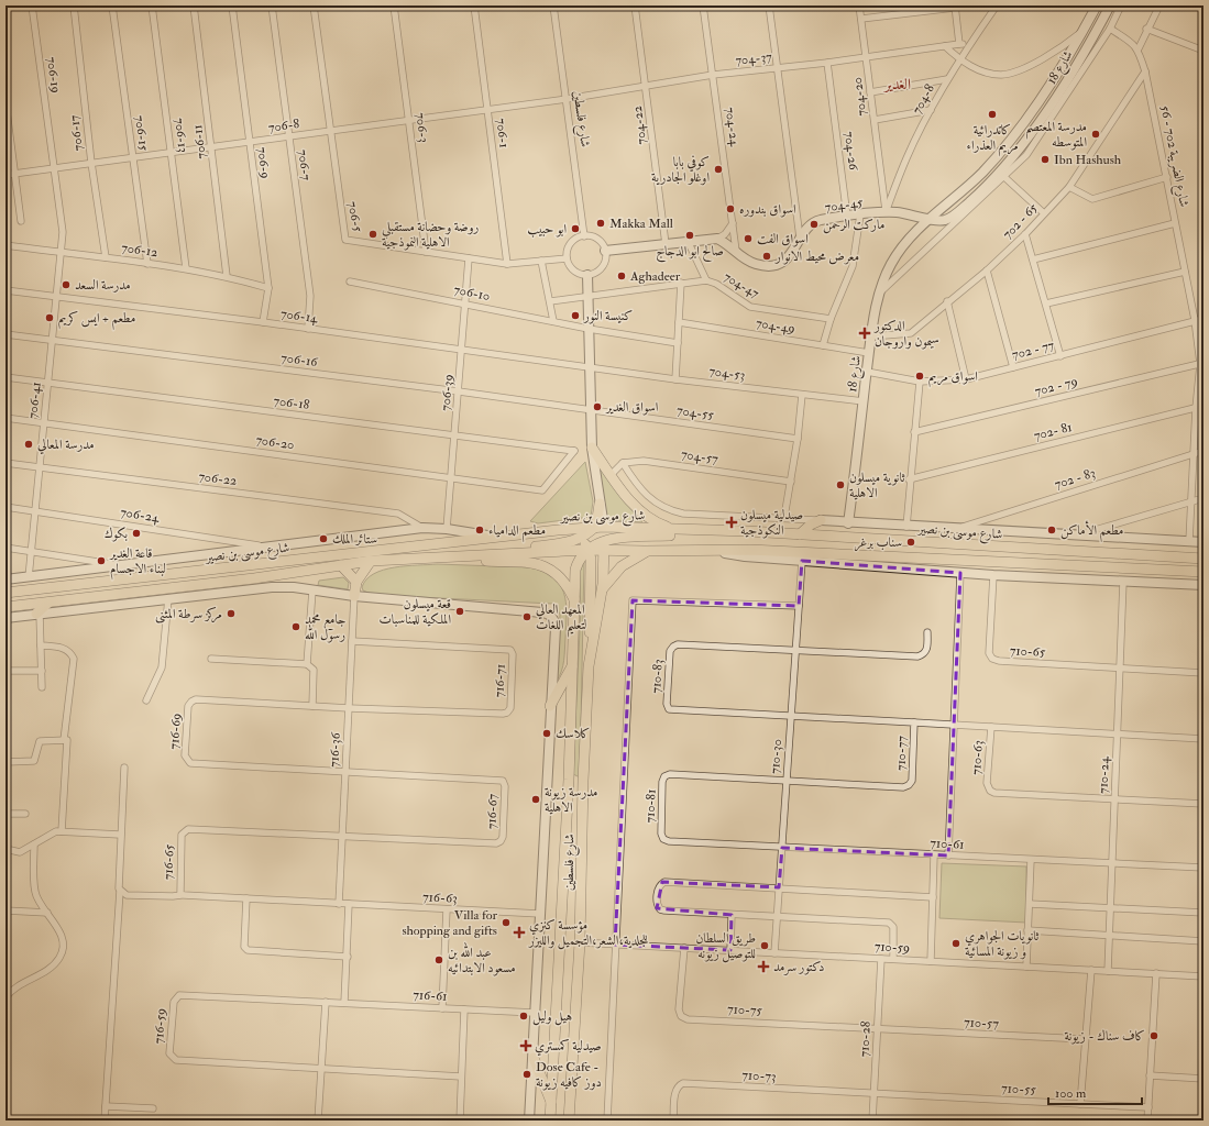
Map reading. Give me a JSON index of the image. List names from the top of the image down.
{
  "streets": {
    "main road": ["شارع فلسطين", "شارع موسى بن نصير"],
    "street": [
      "704-37",
      "شارع 18",
      "706-19",
      "704-20",
      "704-8",
      "706-8",
      "704-22",
      "704-24",
      "706-3",
      "706-17",
      "706-15",
      "706-1",
      "706-13",
      "706-11",
      "704-26",
      "شارع الضريبة 702 - 56",
      "706-9",
      "706-7",
      "704-45",
      "706-5",
      "702 - 65",
      "706-12",
      "704-47",
      "706-10",
      "706-14",
      "704-49",
      "702 - 77",
      "706-16",
      "704-53",
      "702 - 79",
      "706-39",
      "706-41",
      "706-18",
      "704-55",
      "702- 81",
      "706-20",
      "704-57",
      "706-22",
      "702 - 83",
      "706-24",
      "710-65",
      "710-83",
      "716-71",
      "716-69",
      "716-36",
      "710-77",
      "710-30",
      "710-63",
      "710-24",
      "710-81",
      "716-67",
      "710-61",
      "716-65",
      "716-63",
      "710-59",
      "716-61",
      "710-75",
      "710-57",
      "716-59",
      "710-28",
      "710-73",
      "710-55"
    ]
  },
  "crossings": [
    ["704-37", "704-20"],
    ["704-37", "704-8"],
    ["704-37", "شارع فلسطين"],
    ["704-37", "706-8"],
    ["704-37", "704-22"],
    ["704-37", "704-24"],
    ["704-37", "704-26"],
    ["شارع 18", "704-45"],
    ["شارع 18", "702 - 65"],
    ["شارع 18", "704-49"],
    ["شارع 18", "702 - 77"],
    ["شارع 18", "704-53"],
    ["706-19", "706-8"],
    ["706-19", "706-12"],
    ["706-19", "706-41"],
    ["704-20", "704-8"],
    ["704-20", "704-45"],
    ["704-8", "704-45"],
    ["شارع فلسطين", "706-8"],
    ["شارع فلسطين", "706-5"],
    ["شارع فلسطين", "شارع موسى بن نصير"],
    ["شارع فلسطين", "710-59"],
    ["706-8", "706-3"],
    ["706-8", "706-17"],
    ["706-8", "706-15"],
    ["706-8", "706-1"],
    ["706-8", "706-13"],
    ["706-8", "706-11"],
    ["706-8", "706-9"],
    ["706-8", "706-7"],
    ["706-8", "706-5"],
    ["704-24", "704-45"],
    ["706-3", "706-5"],
    ["706-17", "706-12"],
    ["706-15", "706-12"],
    ["706-1", "706-5"],
    ["706-13", "706-12"],
    ["706-11", "706-12"],
    ["704-26", "704-45"],
    ["شارع الضريبة 702 - 56", "702 - 65"],
    ["شارع الضريبة 702 - 56", "702 - 77"],
    ["شارع الضريبة 702 - 56", "702 - 79"],
    ["شارع الضريبة 702 - 56", "702- 81"],
    ["شارع الضريبة 702 - 56", "702 - 83"],
    ["706-9", "706-12"],
    ["706-9", "706-14"],
    ["706-7", "706-14"],
    ["706-5", "706-39"],
    ["706-12", "706-41"],
    ["706-10", "706-39"],
    ["706-14", "704-53"],
    ["706-14", "706-39"],
    ["706-14", "706-41"],
    ["706-16", "706-39"],
    ["706-16", "706-41"],
    ["706-16", "704-55"],
    ["706-39", "706-18"],
    ["706-39", "706-20"],
    ["706-41", "706-18"],
    ["706-41", "706-20"],
    ["706-41", "706-22"],
    ["706-41", "706-24"],
    ["706-18", "706-20"],
    ["710-65", "710-24"],
    ["710-83", "710-77"],
    ["710-83", "710-30"],
    ["716-71", "716-69"],
    ["716-71", "716-36"],
    ["716-69", "716-36"],
    ["716-69", "716-67"],
    ["716-36", "716-67"],
    ["716-36", "716-65"],
    ["716-36", "716-63"],
    ["710-77", "710-30"],
    ["710-77", "710-81"],
    ["710-30", "710-81"],
    ["710-30", "710-61"],
    ["710-30", "710-59"],
    ["710-63", "710-24"],
    ["710-24", "710-61"],
    ["710-24", "710-59"],
    ["710-81", "710-61"],
    ["716-67", "716-65"],
    ["716-65", "716-63"],
    ["710-59", "710-75"],
    ["710-59", "710-28"],
    ["716-61", "716-59"],
    ["710-75", "710-57"],
    ["710-75", "710-28"],
    ["710-57", "710-28"],
    ["710-28", "710-73"],
    ["710-28", "710-55"],
    ["710-73", "710-55"]
  ],
  "districts": ["الغدير"],
  "places": {
    "other": [
      "كاتدرائية مريم العذراء",
      "مدرسة المعتصم المتوسطه",
      "Ibn Hashush",
      "كوفي بابا اوغلو الجادرية",
      "اسواق بندوره",
      "Makka Mall",
      "ماركت الرحمن",
      "ابو حبيب",
      "روضة وحضانة مستقبلي الاهلية النموذجية",
      "صالح ابو الدجاج",
      "اسواق الفت",
      "معرض محيط الانوار",
      "Aghadeer",
      "مدرسة السعد",
      "كنيسة النور",
      "مطعم + ايس كريم",
      "اسواق مريم",
      "اسواق الغدير",
      "مدرسة المعالي",
      "ثانوية ميسلون الاهلية",
      "مطعم الدامياء",
      "مطعم الأماكن",
      "بكوك",
      "ستائر الملك",
      "سناب برغر",
      "قاعة الغدير لبناء الاجسام",
      "قعة ميسلون الملكية للمناسبات",
      "مركز سرطة المثنى",
      "المعهد العالي لتعليم اللغات",
      "جامع محمد رسول الله",
      "كلاسك",
      "مدرسة زيونة الاهلية",
      "Villa for shopping and gifts",
      "ثانويات الجواهري و زيونة المسائية",
      "طريق السلطان للتوصيل زيونه",
      "عبد الله بن مسعود الابتدائيه",
      "هيل وليل",
      "كاف سناك - زيونة",
      "Dose Cafe - دوز كافيه زيونة"
    ],
    "health": [
      "الدكتور سيمون واروجان",
      "صيدلية ميسلون النكوذجية",
      "مؤسسة كنزي للجلدية،الشعر،التجميل والليزر",
      "دكتور سرمد",
      "صيدلية كمستري"
    ]
  },
  "scale_bar": "100 m"
}
